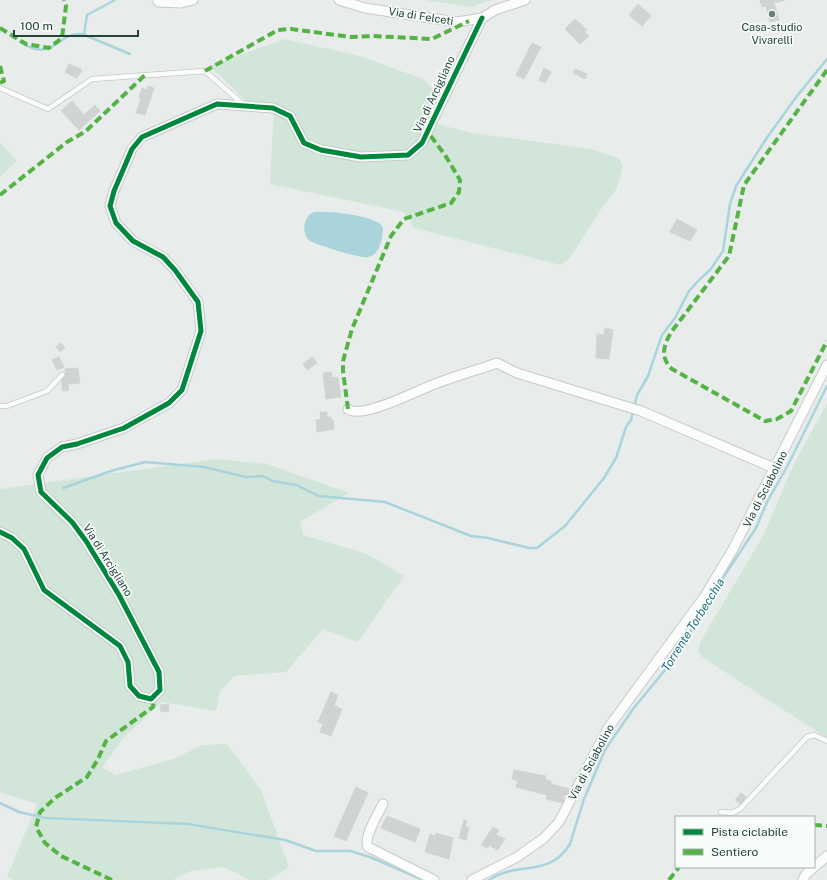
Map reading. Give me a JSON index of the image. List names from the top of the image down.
{
  "streets": {
    "street": ["Via di Felceti", "Via di Arcigliano", "Via di Sciabolino"]
  },
  "crossings": [
    ["Via di Felceti", "Via di Arcigliano"]
  ],
  "water": ["Torrente Torbecchia"],
  "places": ["Casa-studio Vivarelli"],
  "legend": ["Pista ciclabile", "Sentiero"],
  "scale_bar": "100 m"
}
